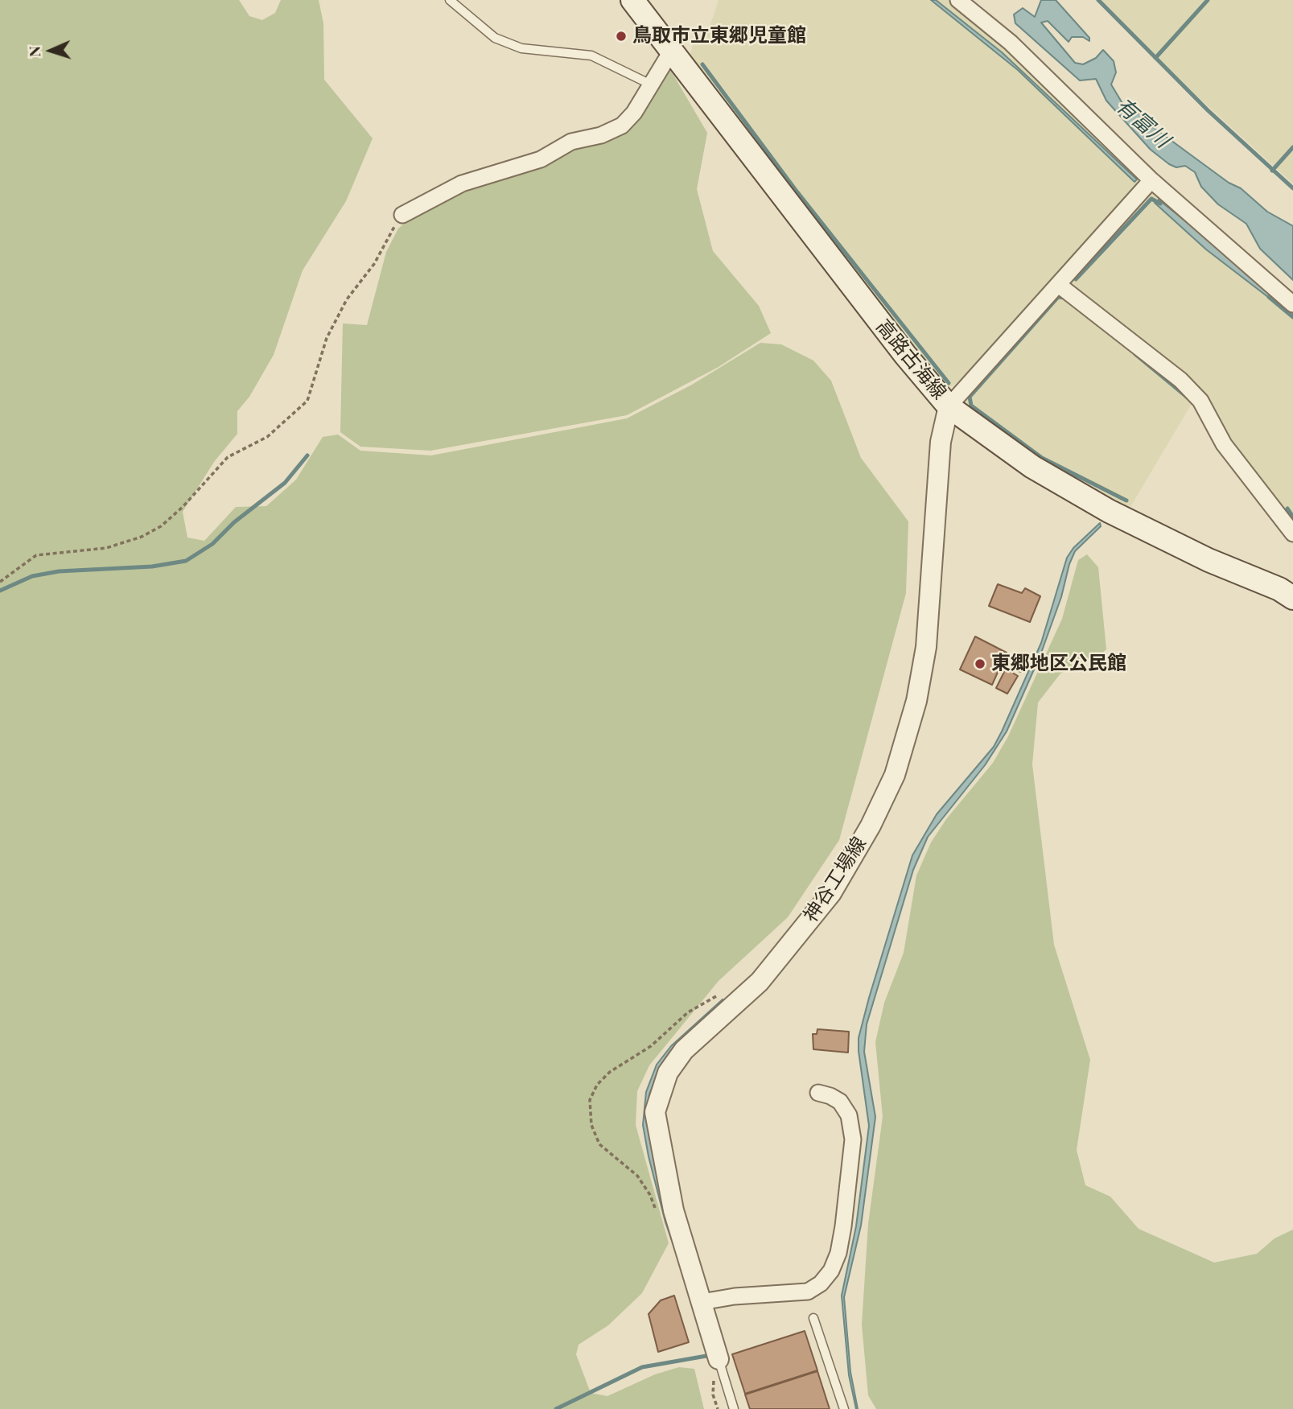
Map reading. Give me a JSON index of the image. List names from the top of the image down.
{
  "streets": {
    "main road": ["高路古海線"],
    "street": ["神谷工場線"]
  },
  "crossings": [
    ["高路古海線", "神谷工場線"]
  ],
  "water": ["有富川"],
  "places": ["鳥取市立東郷児童館", "東郷地区公民館"],
  "north": "left"
}
